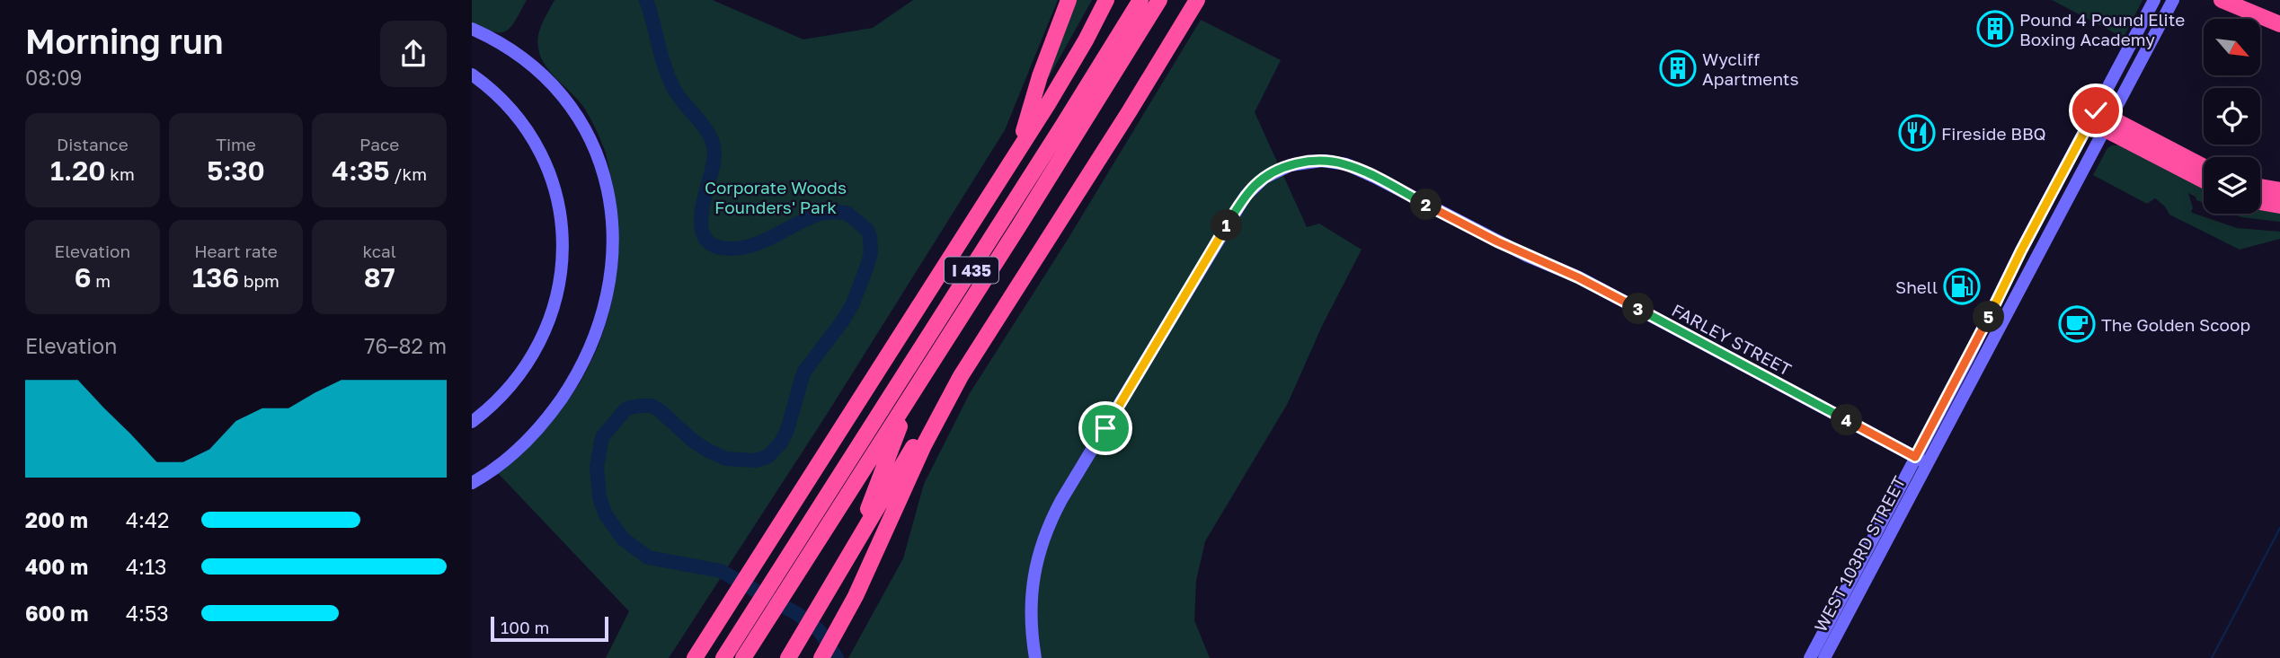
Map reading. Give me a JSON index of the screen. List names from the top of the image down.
{
  "streets": {
    "highway": ["I 435"],
    "street": ["FARLEY STREET", "WEST 103RD STREET"]
  },
  "crossings": [
    ["FARLEY STREET", "WEST 103RD STREET"]
  ],
  "parks": ["Corporate Woods Founders' Park"],
  "places": {
    "building": ["Pound 4 Pound Elite Boxing Academy", "Wycliff Apartments"],
    "restaurant": ["Fireside BBQ"],
    "fuel station": ["Shell"],
    "cafe": ["The Golden Scoop"]
  },
  "scale_bar": "100 m",
  "north": "bottom right",
  "page": {
    "heading": ["Morning run", "08:09"],
    "stats": [
      ["Distance", "1.20 km"],
      ["Time", "5:30"],
      ["Pace", "4:35 /km"],
      ["Elevation", "6 m"],
      ["Heart rate", "136 bpm"],
      ["kcal", "87"]
    ],
    "pins": [
      "2",
      "1",
      "3",
      "5",
      "4"
    ],
    "chart": ["Elevation", "76–82 m"],
    "list": [
      {
        "name": "200 m",
        "note": "4:42"
      },
      {
        "name": "400 m",
        "note": "4:13"
      },
      {
        "name": "600 m",
        "note": "4:53"
      }
    ],
    "scale": "100 m"
  }
}
